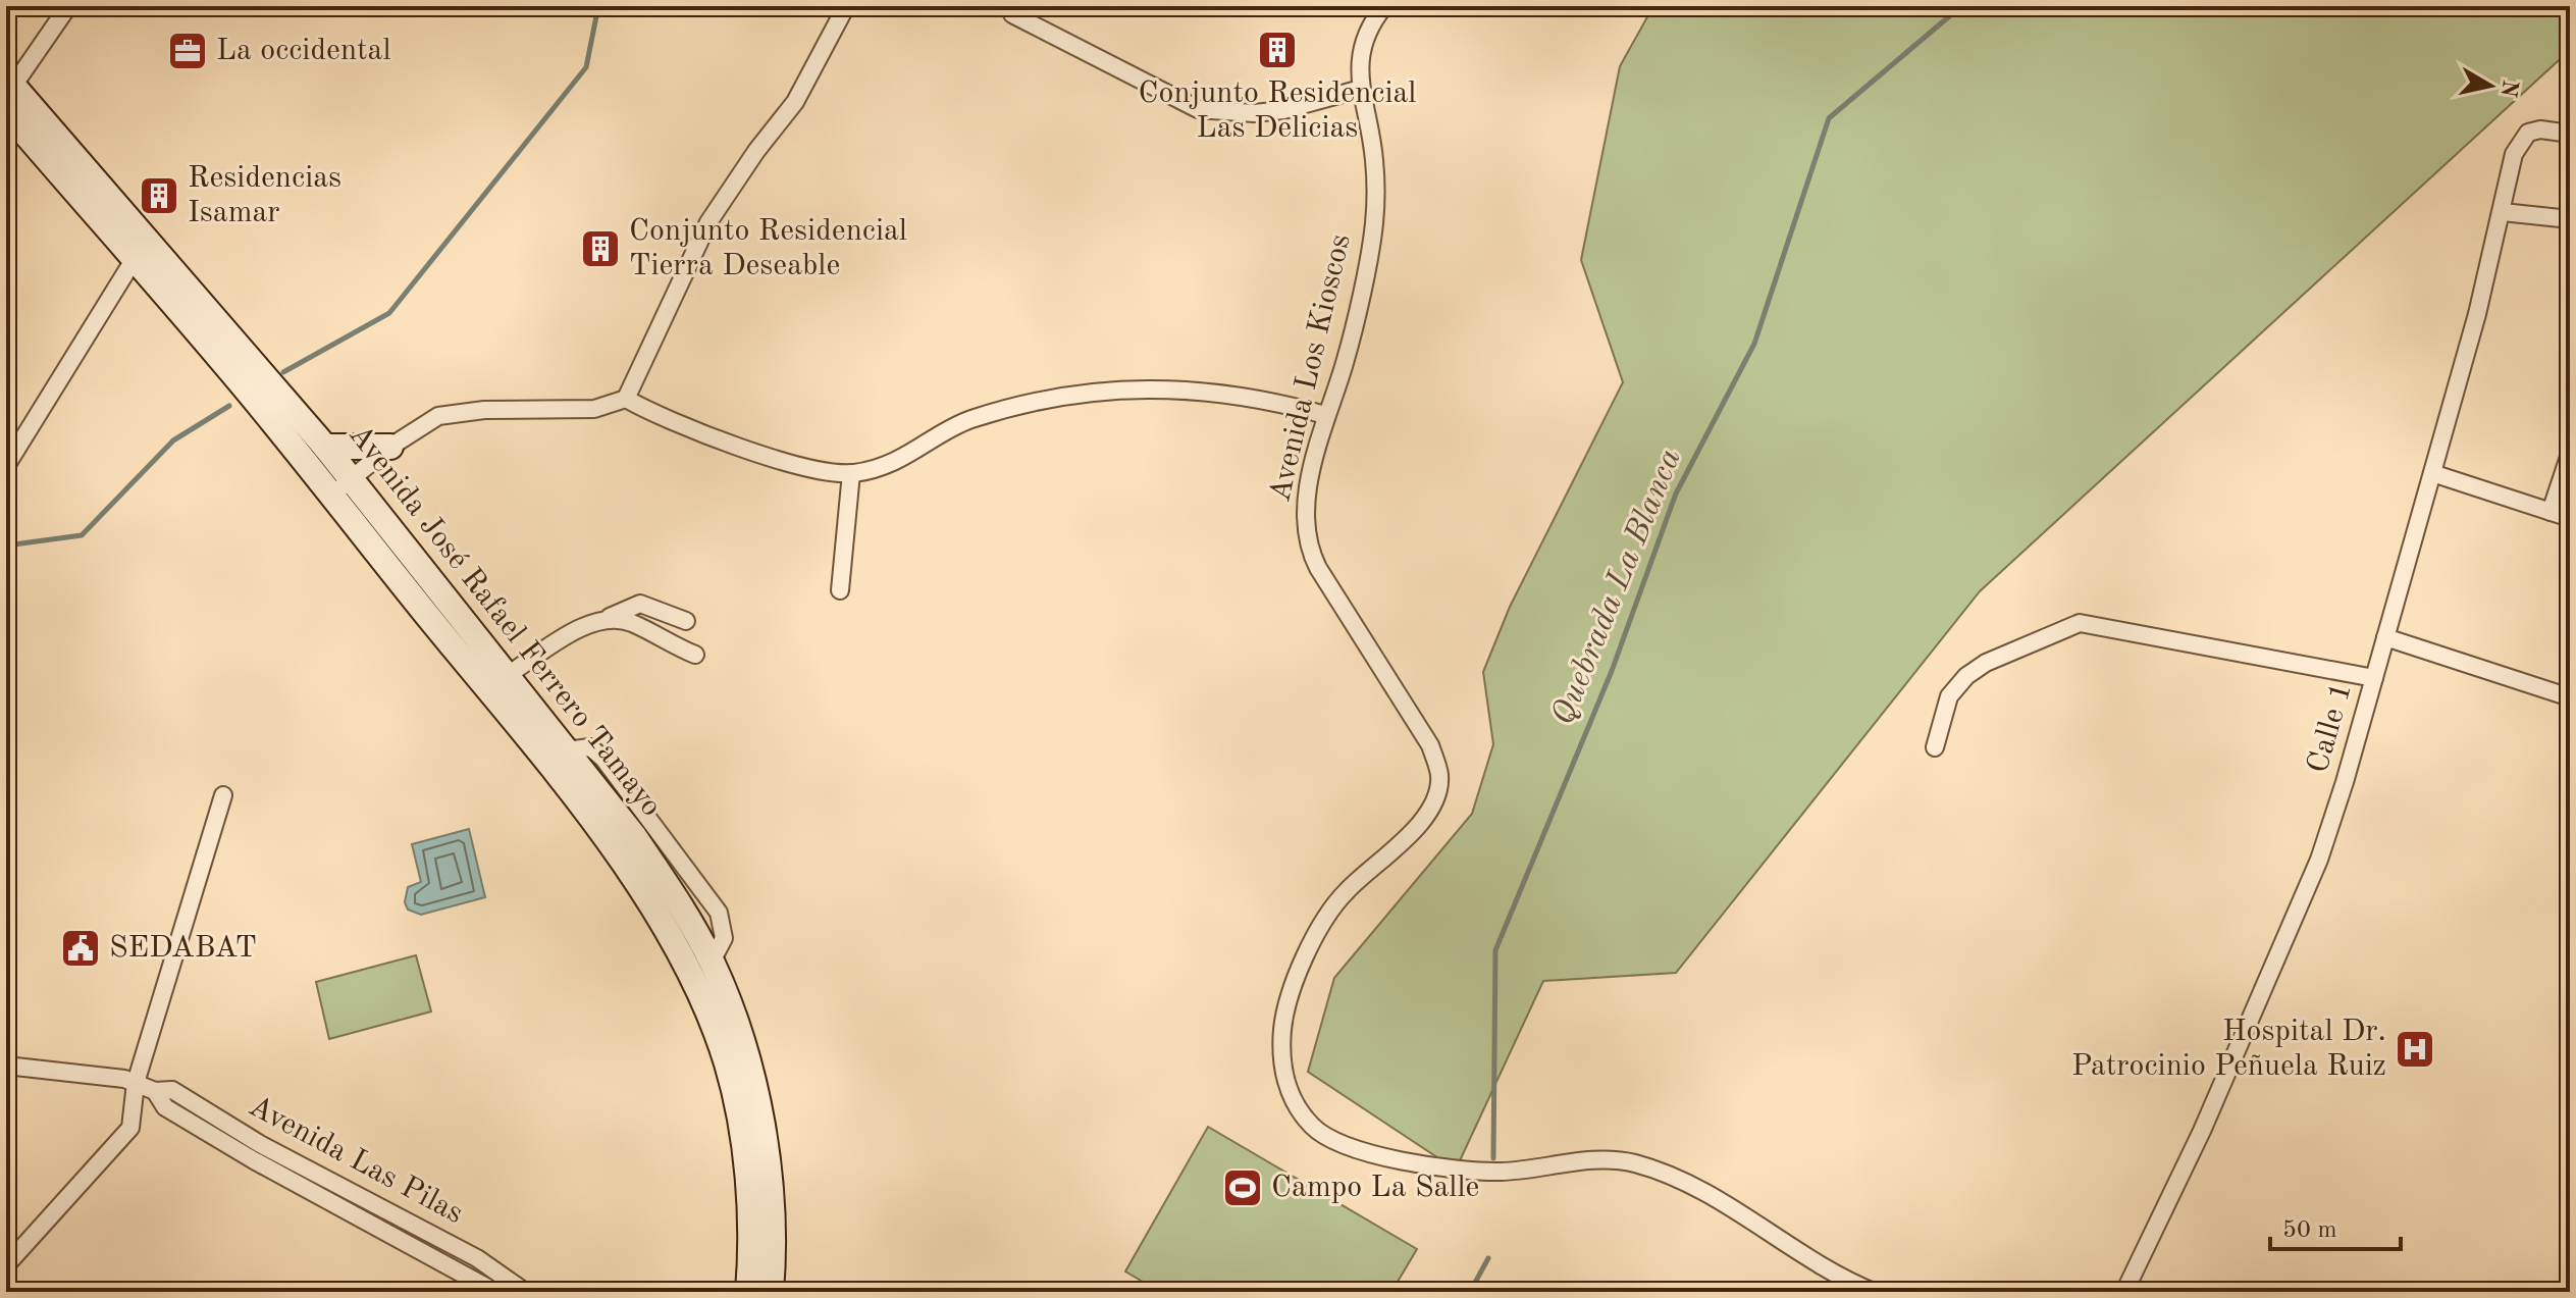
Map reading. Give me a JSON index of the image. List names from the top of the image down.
{
  "streets": {
    "street": [
      "Avenida Los Kioscos",
      "Avenida José Rafael Ferrero Tamayo",
      "Calle 1",
      "Avenida Las Pilas"
    ]
  },
  "water": ["Quebrada La Blanca"],
  "places": {
    "building": ["Conjunto Residencial Las Delicias", "Residencias Isamar", "Conjunto Residencial Tierra Deseable"],
    "office": ["La occidental"],
    "public building": ["SEDABAT"],
    "hospital": ["Hospital Dr. Patrocinio Peñuela Ruiz"],
    "sports": ["Campo La Salle"]
  },
  "scale_bar": "50 m",
  "north": "right"
}
